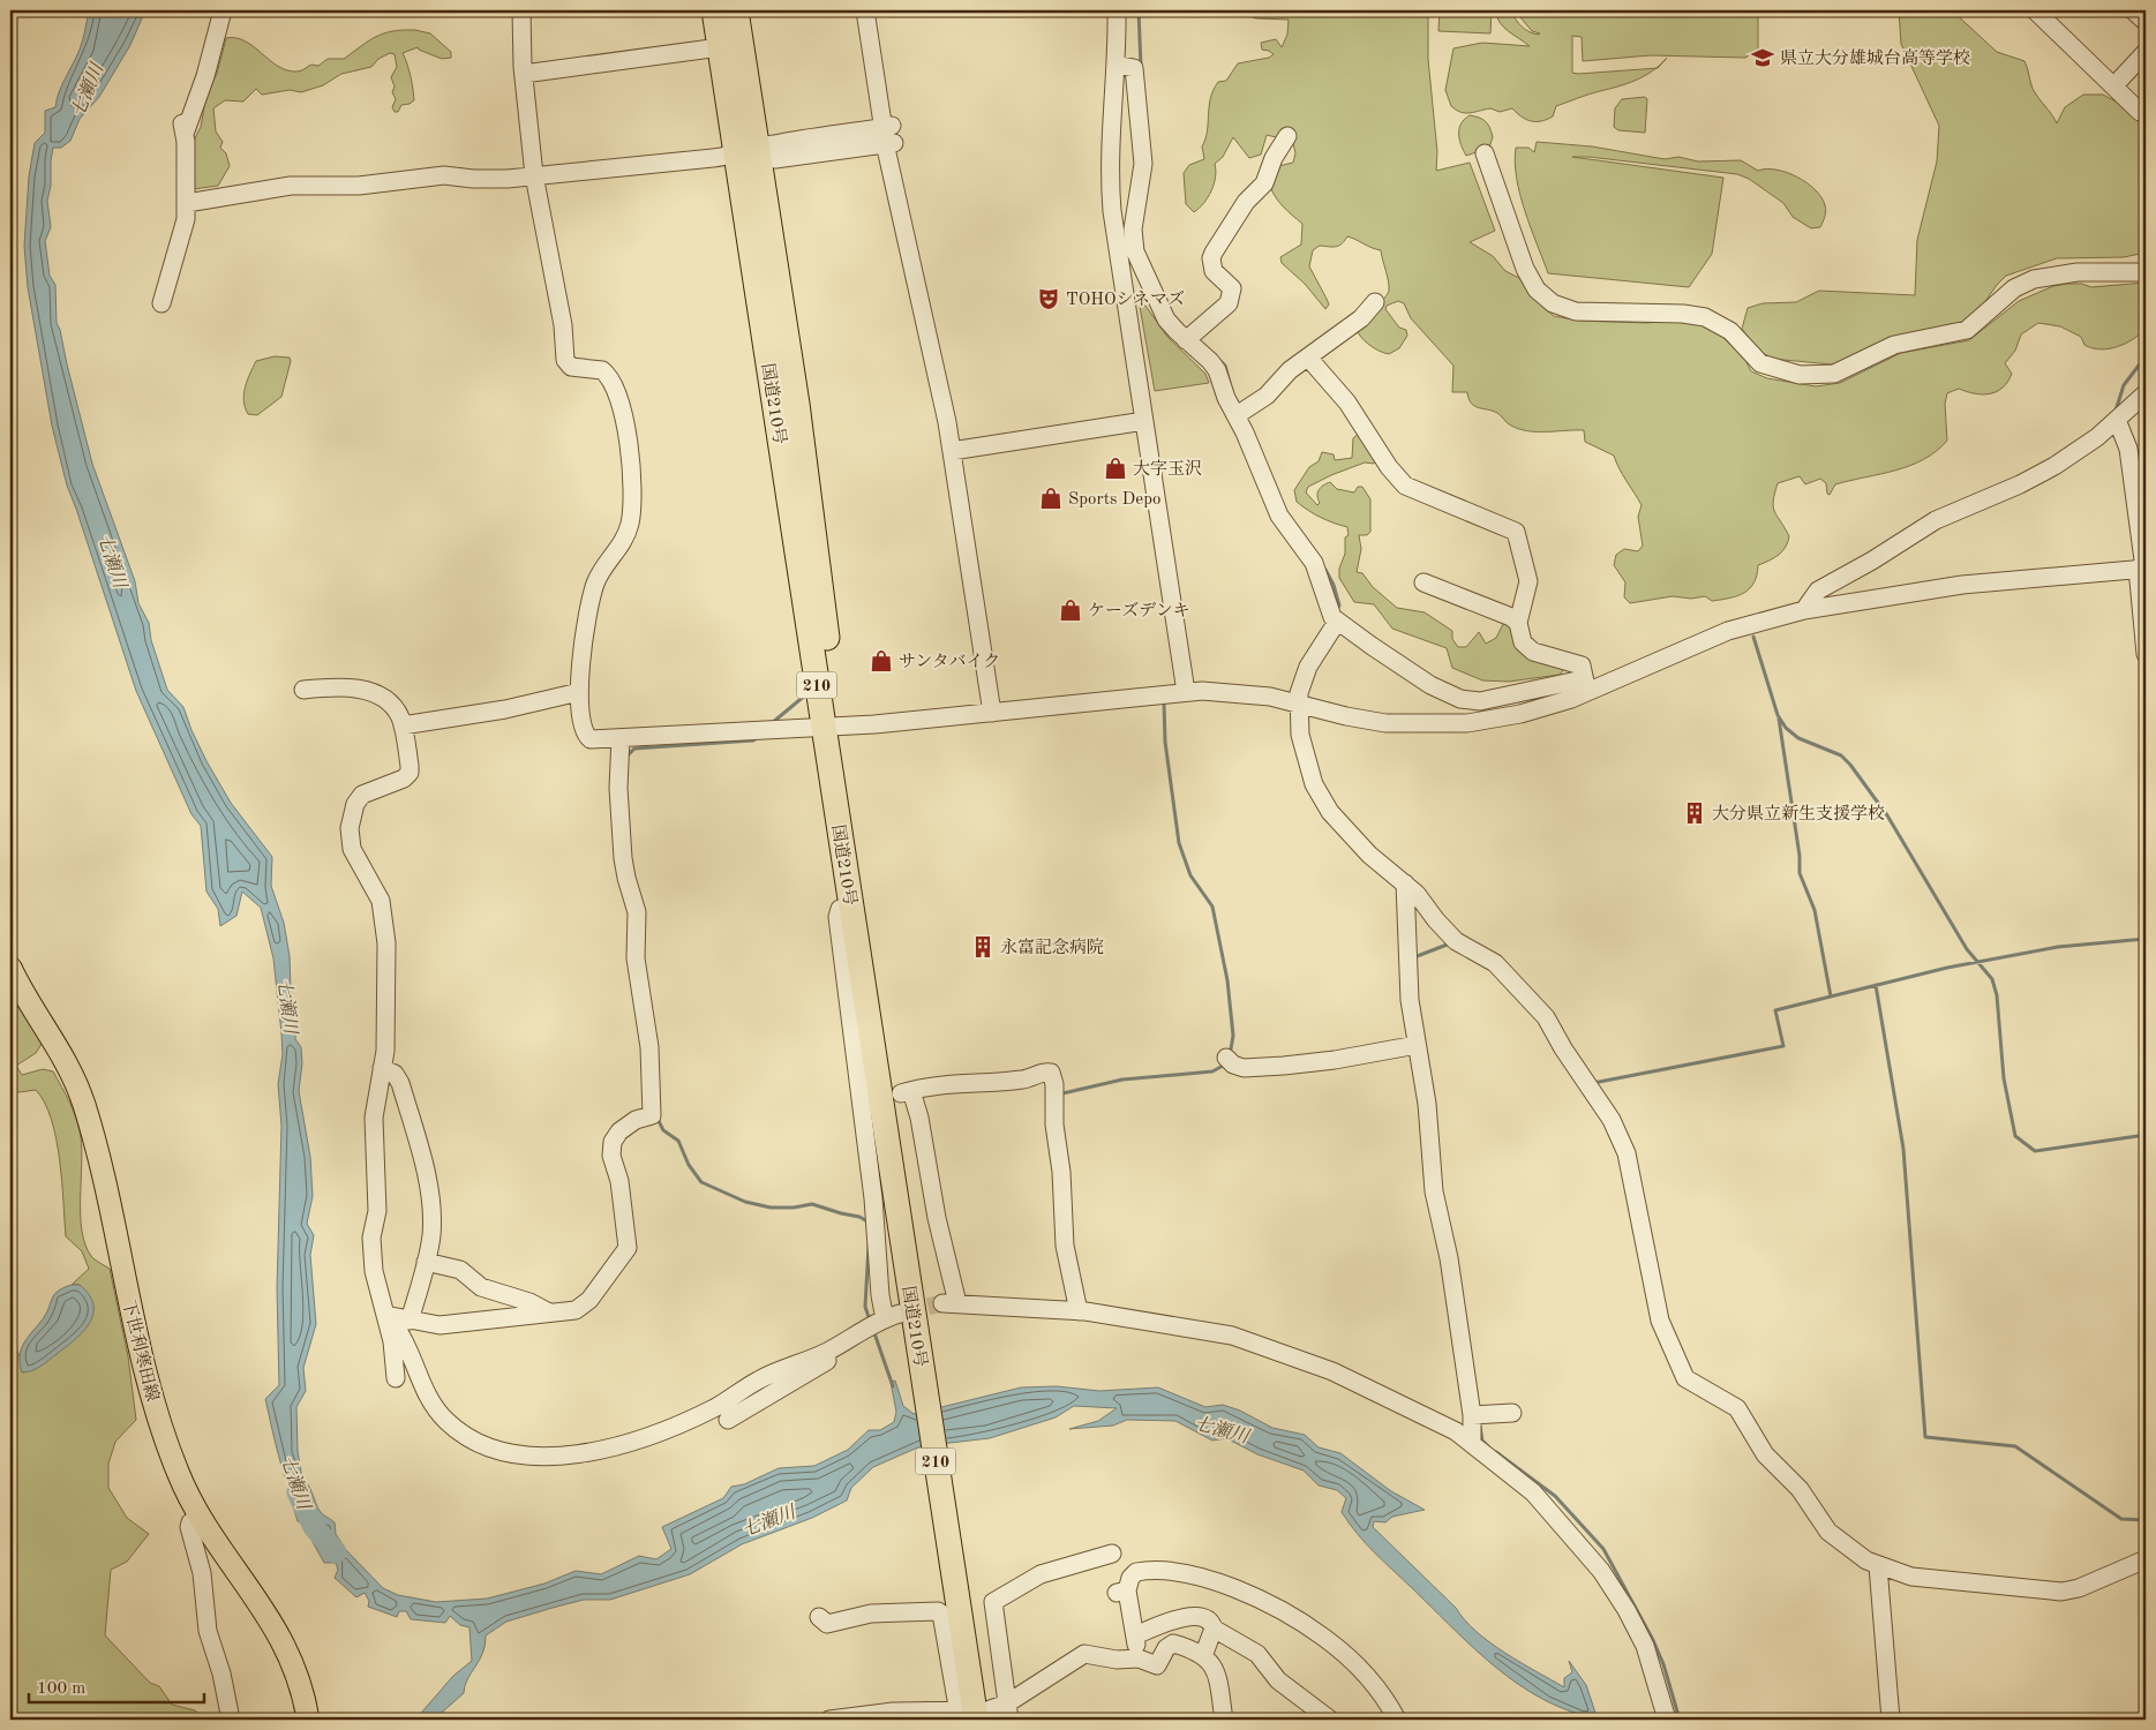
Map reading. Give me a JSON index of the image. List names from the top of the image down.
{
  "streets": {
    "highway": ["国道210号", "210"],
    "main road": ["下世利寒田線"]
  },
  "water": ["七瀬川"],
  "places": {
    "school or university": ["県立大分雄城台高等学校"],
    "theatre": ["TOHOシネマズ"],
    "shop": [
      "大字玉沢",
      "Sports Depo",
      "ケーズデンキ",
      "サンタバイク"
    ],
    "building": ["大分県立新生支援学校", "永富記念病院"]
  },
  "scale_bar": "100 m"
}
